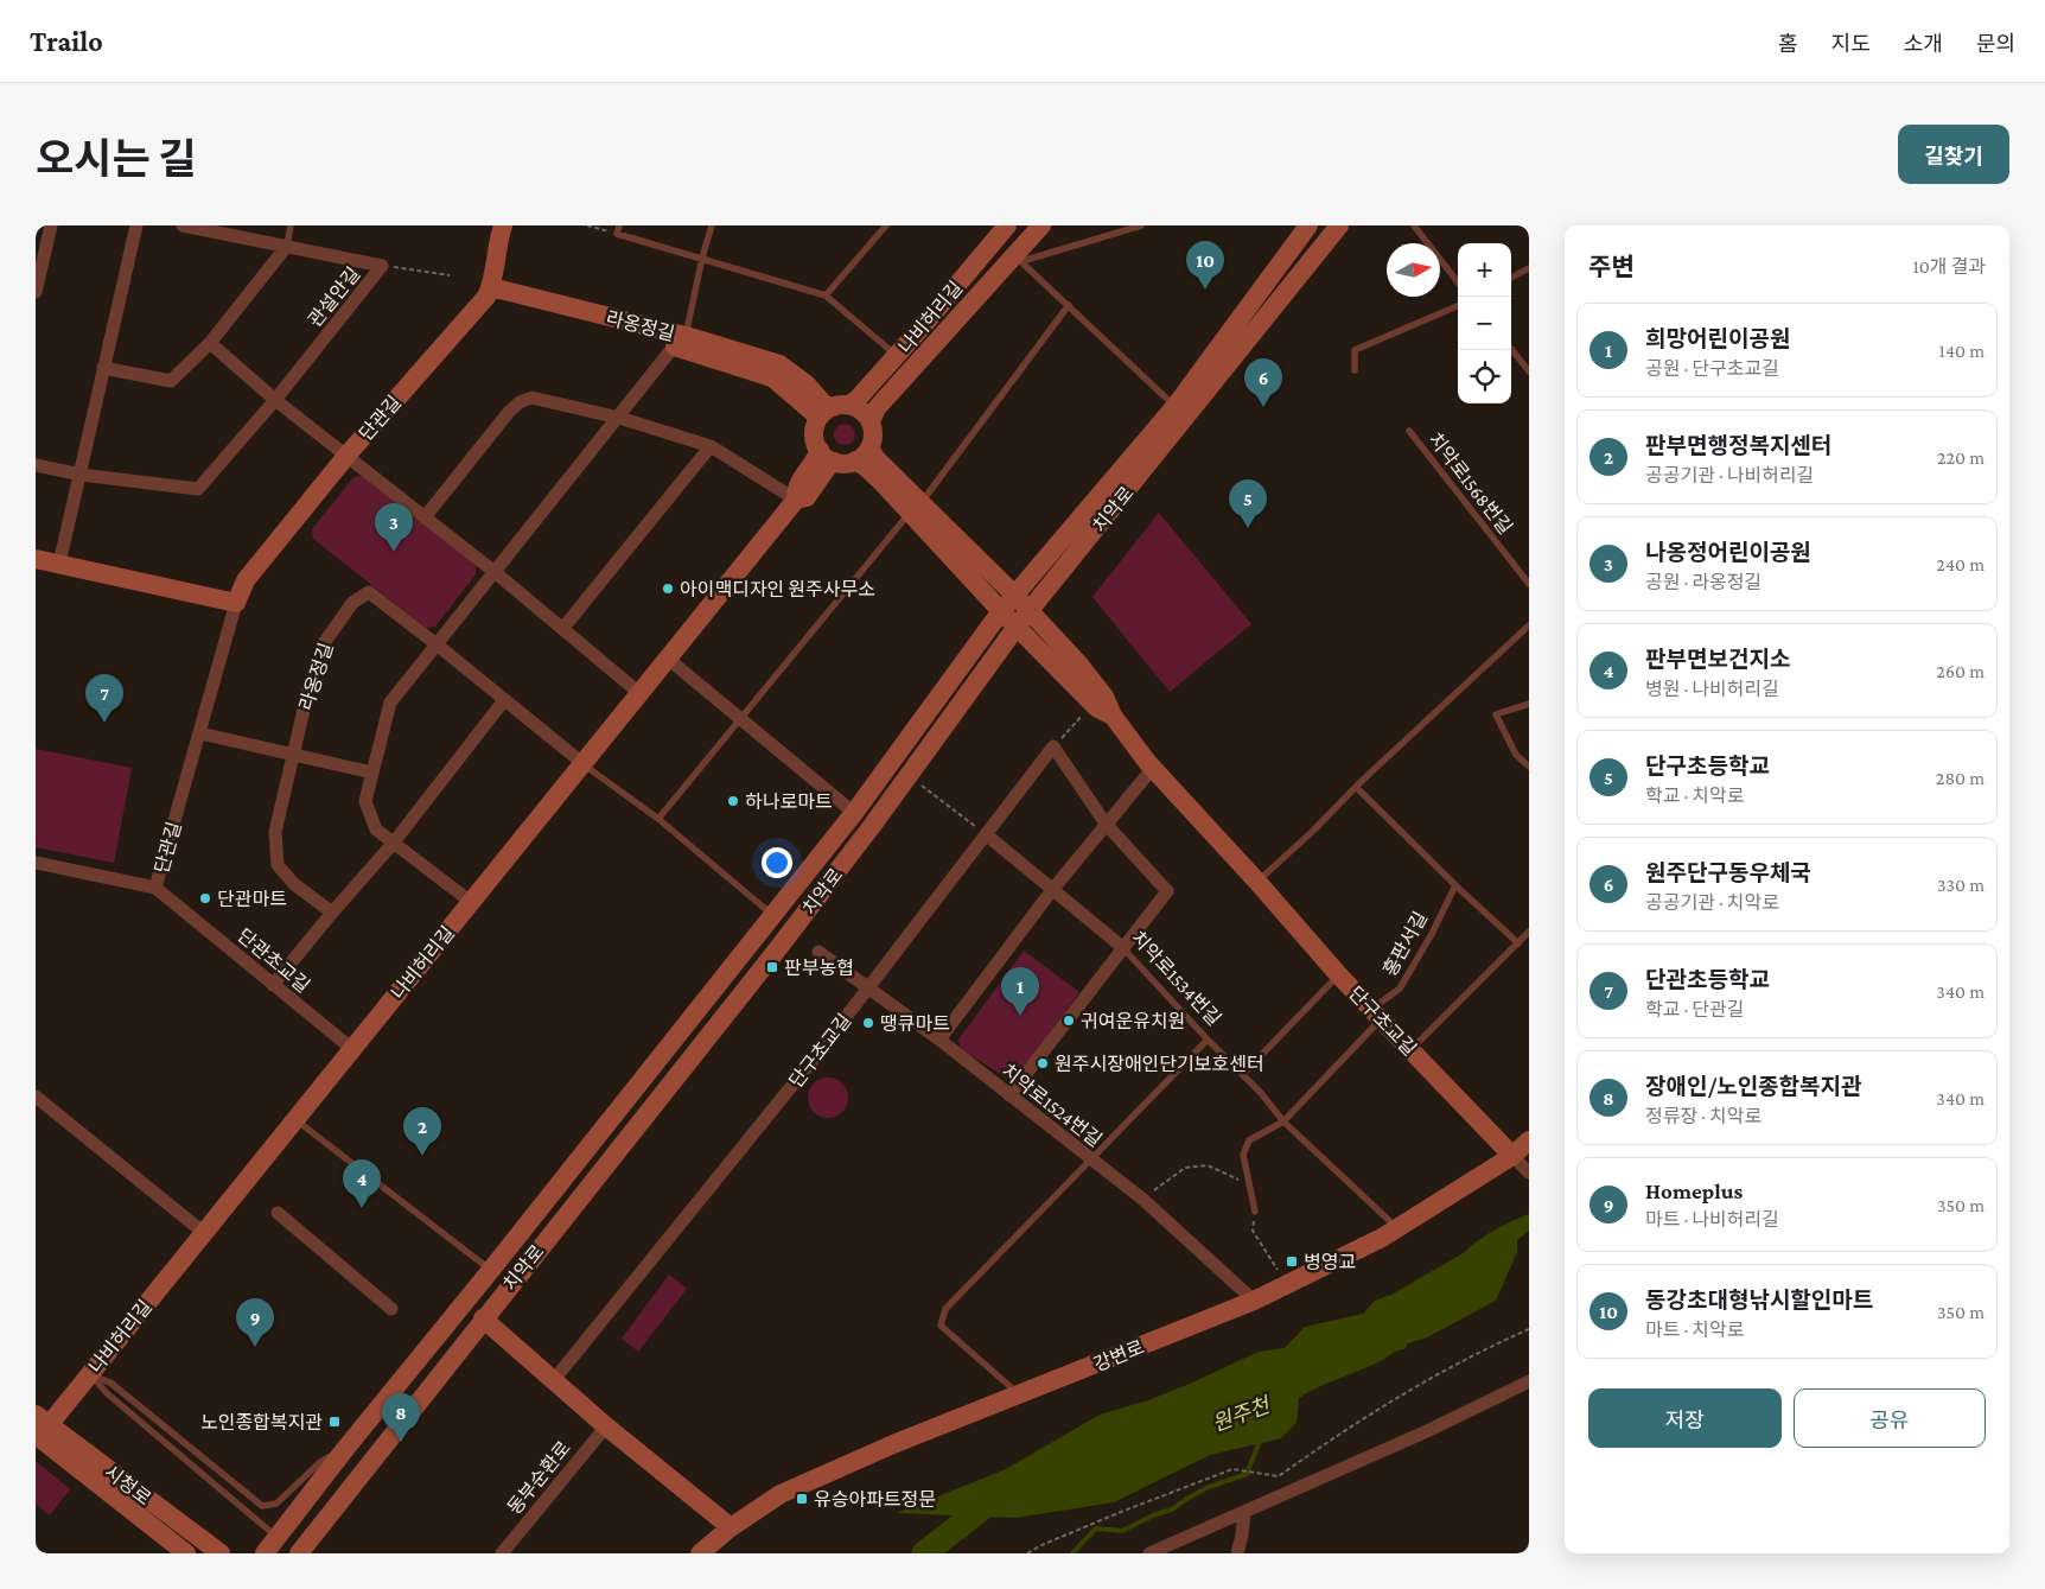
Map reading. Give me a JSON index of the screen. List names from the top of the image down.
{
  "streets": {
    "street": [
      "관설안길",
      "나비허리길",
      "라옹정길",
      "단관길",
      "치악로",
      "단관초교길",
      "치악로1534번길",
      "단구초교길",
      "치악로1524번길",
      "강변로",
      "동부순환로",
      "시청로"
    ],
    "lane": ["치악로1568번길", "홍판서길"]
  },
  "crossings": [
    ["나비허리길", "라옹정길"],
    ["나비허리길", "치악로"],
    ["나비허리길", "단관초교길"],
    ["나비허리길", "시청로"],
    ["라옹정길", "단관길"],
    ["라옹정길", "치악로"],
    ["단관길", "단관초교길"],
    ["치악로", "단구초교길"],
    ["홍판서길", "치악로1534번길"],
    ["홍판서길", "단구초교길"],
    ["치악로1534번길", "단구초교길"],
    ["치악로1534번길", "강변로"],
    ["단구초교길", "치악로1524번길"],
    ["단구초교길", "강변로"],
    ["치악로1524번길", "강변로"]
  ],
  "water": ["원주천"],
  "places": {
    "other": [
      "아이맥디자인 원주사무소",
      "하나로마트",
      "단관마트",
      "귀여운유치원",
      "땡큐마트",
      "원주시장애인단기보호센터"
    ],
    "transit": [
      "판부농협",
      "병영교",
      "노인종합복지관",
      "유승아파트정문"
    ]
  },
  "north": "right",
  "page": {
    "header": "Trailo",
    "nav": [
      "홈",
      "지도",
      "소개",
      "문의"
    ],
    "title": "오시는 길",
    "buttons": [
      "길찾기",
      ["저장", "공유"]
    ],
    "heading": ["주변", "10개 결과"],
    "pins": [
      "10",
      "6",
      "5",
      "3",
      "7",
      "1",
      "2",
      "4",
      "9",
      "8"
    ],
    "map_buttons": ["+", "−"],
    "list": [
      {
        "mark": "1",
        "name": "희망어린이공원",
        "note": "공원 · 단구초교길",
        "value": "140 m"
      },
      {
        "mark": "2",
        "name": "판부면행정복지센터",
        "note": "공공기관 · 나비허리길",
        "value": "220 m"
      },
      {
        "mark": "3",
        "name": "나옹정어린이공원",
        "note": "공원 · 라옹정길",
        "value": "240 m"
      },
      {
        "mark": "4",
        "name": "판부면보건지소",
        "note": "병원 · 나비허리길",
        "value": "260 m"
      },
      {
        "mark": "5",
        "name": "단구초등학교",
        "note": "학교 · 치악로",
        "value": "280 m"
      },
      {
        "mark": "6",
        "name": "원주단구동우체국",
        "note": "공공기관 · 치악로",
        "value": "330 m"
      },
      {
        "mark": "7",
        "name": "단관초등학교",
        "note": "학교 · 단관길",
        "value": "340 m"
      },
      {
        "mark": "8",
        "name": "장애인/노인종합복지관",
        "note": "정류장 · 치악로",
        "value": "340 m"
      },
      {
        "mark": "9",
        "name": "Homeplus",
        "note": "마트 · 나비허리길",
        "value": "350 m"
      },
      {
        "mark": "10",
        "name": "동강초대형낚시할인마트",
        "note": "마트 · 치악로",
        "value": "350 m"
      }
    ]
  }
}
